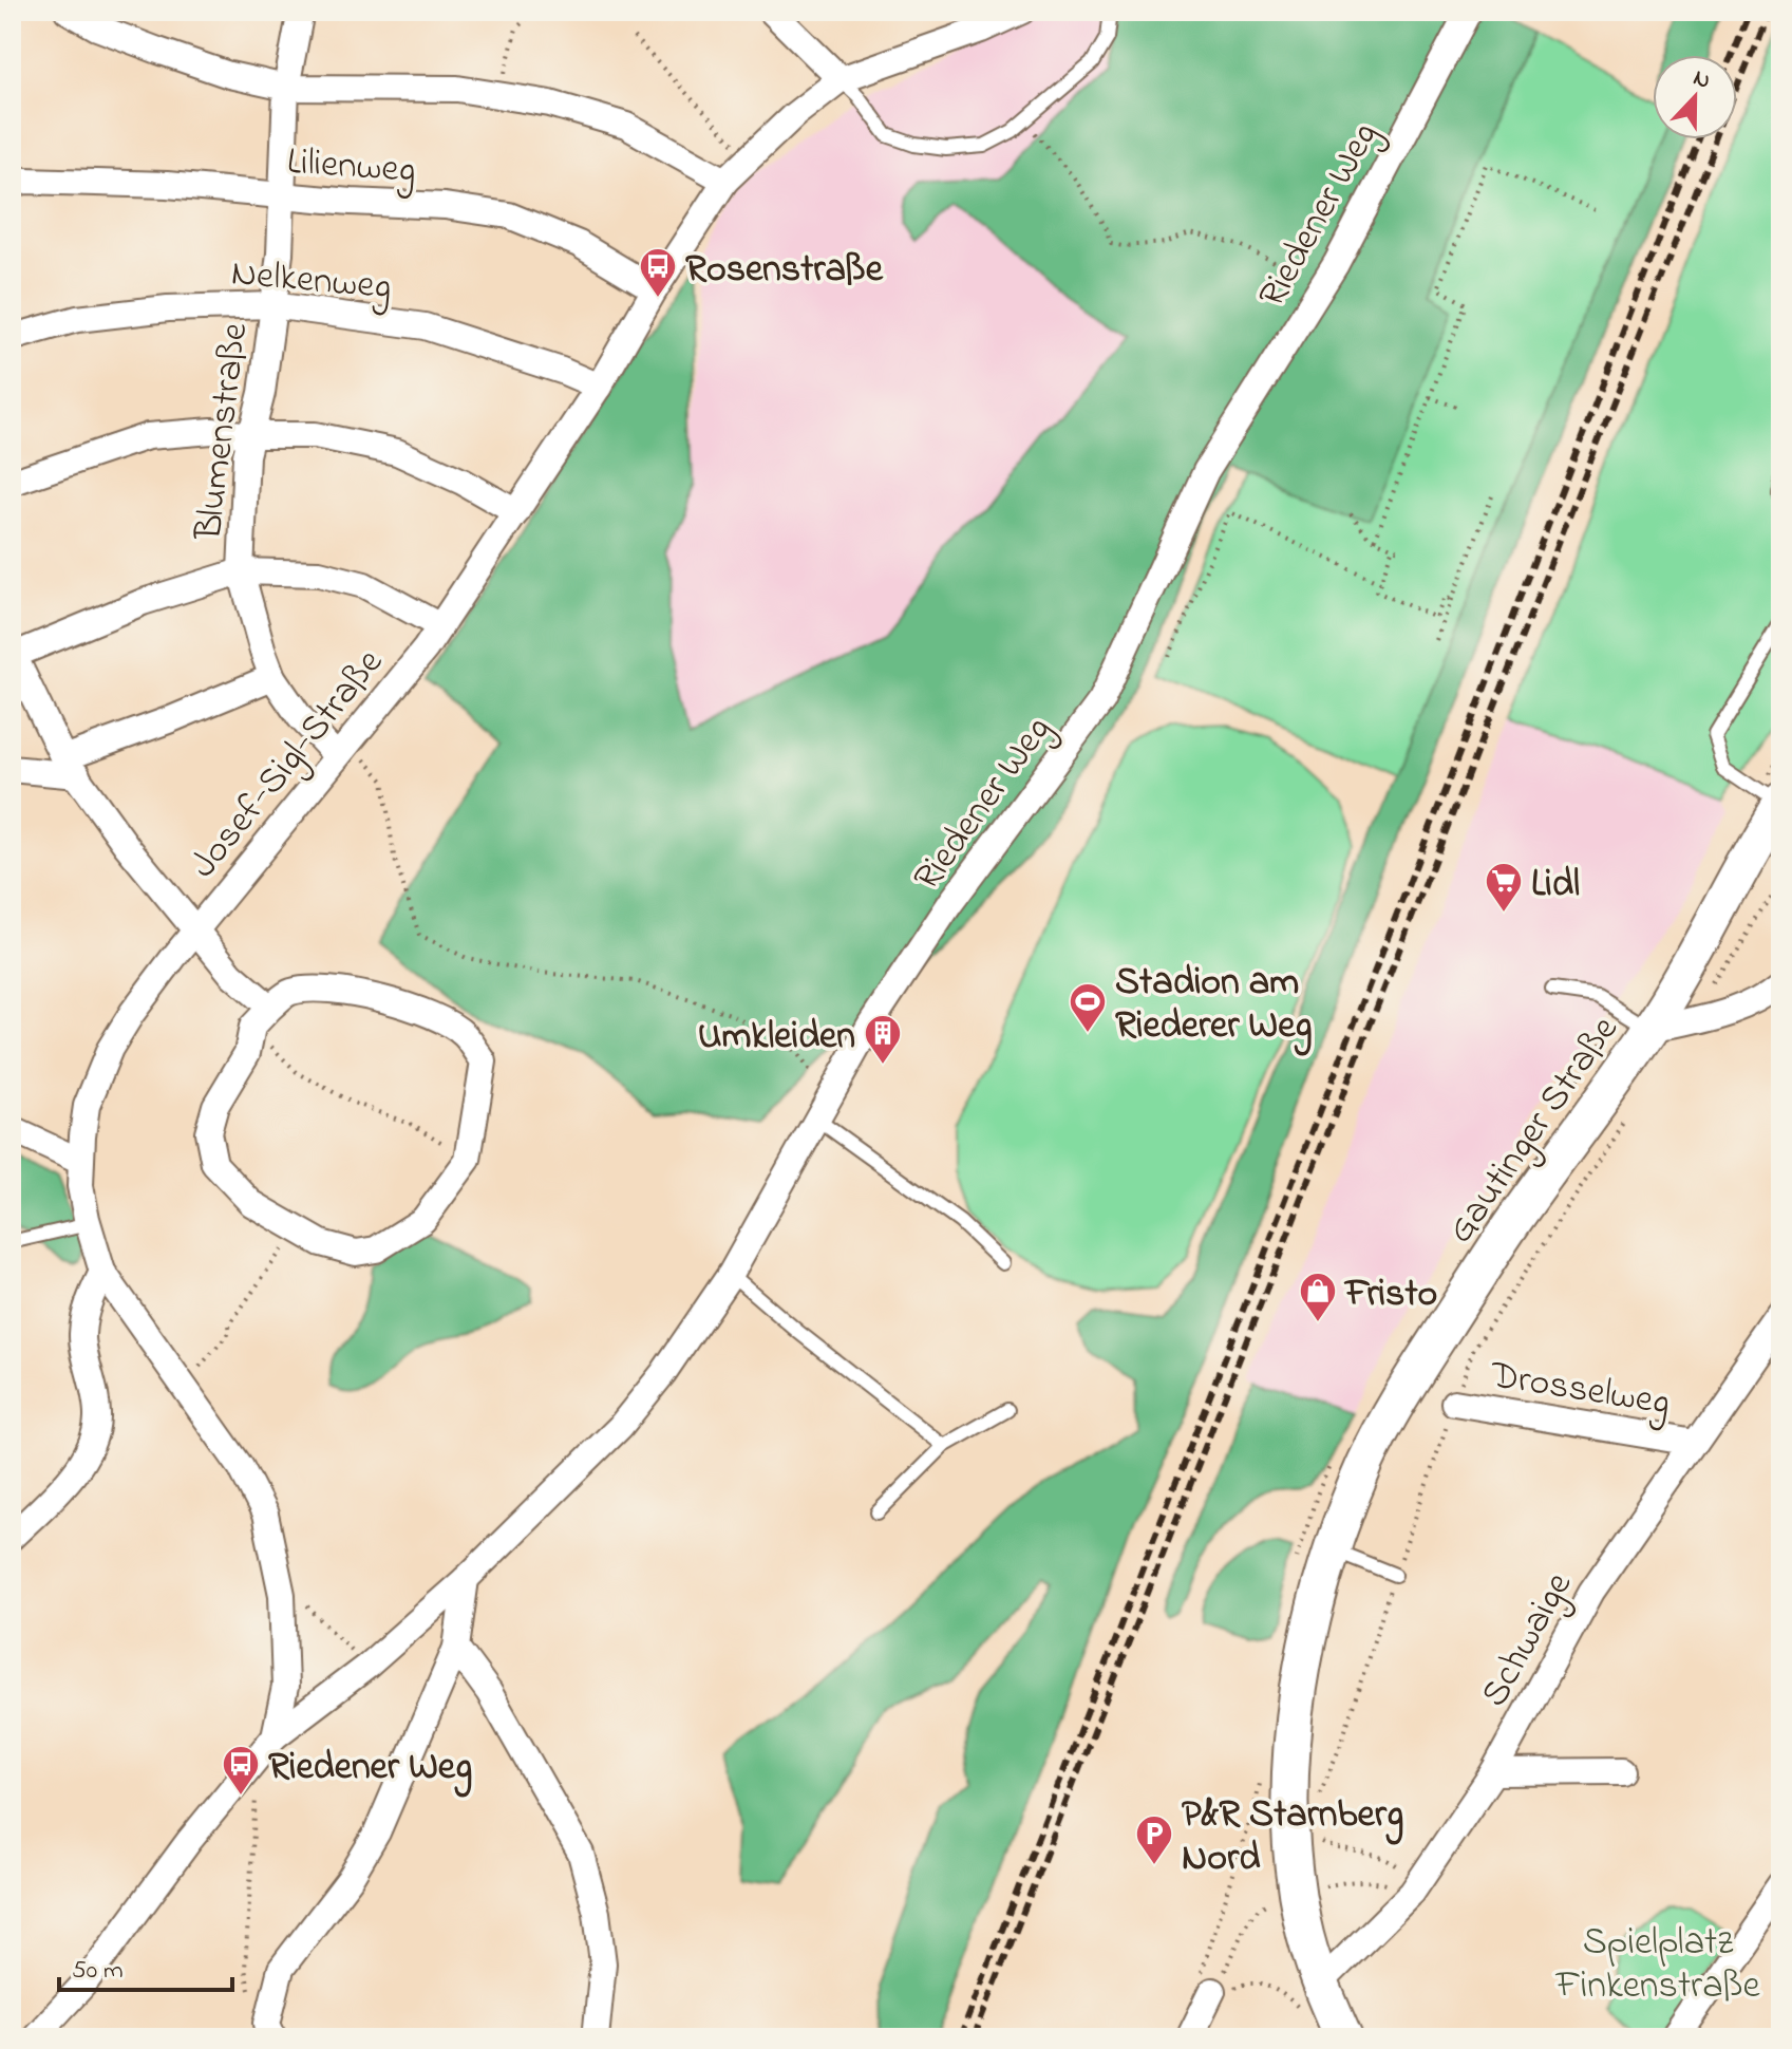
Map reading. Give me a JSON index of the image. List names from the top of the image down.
{
  "streets": {
    "main road": ["Gautinger Straße"],
    "street": [
      "Lilienweg",
      "Riedener Weg",
      "Nelkenweg",
      "Blumenstraße",
      "Josef-Sigl-Straße",
      "Drosselweg",
      "Schwaige"
    ]
  },
  "crossings": [
    ["Lilienweg", "Blumenstraße"],
    ["Lilienweg", "Josef-Sigl-Straße"],
    ["Riedener Weg", "Josef-Sigl-Straße"],
    ["Nelkenweg", "Blumenstraße"],
    ["Nelkenweg", "Josef-Sigl-Straße"],
    ["Blumenstraße", "Josef-Sigl-Straße"],
    ["Gautinger Straße", "Schwaige"],
    ["Drosselweg", "Schwaige"]
  ],
  "parks": ["Spielplatz Finkenstraße"],
  "places": {
    "bus stop": ["Rosenstraße", "Riedener Weg"],
    "supermarket": ["Lidl"],
    "sports": ["Stadion am Riederer Weg"],
    "building": ["Umkleiden"],
    "shop": ["Fristo"],
    "parking": ["P&R Starnberg Nord"]
  },
  "scale_bar": "50 m",
  "north": "top"
}
